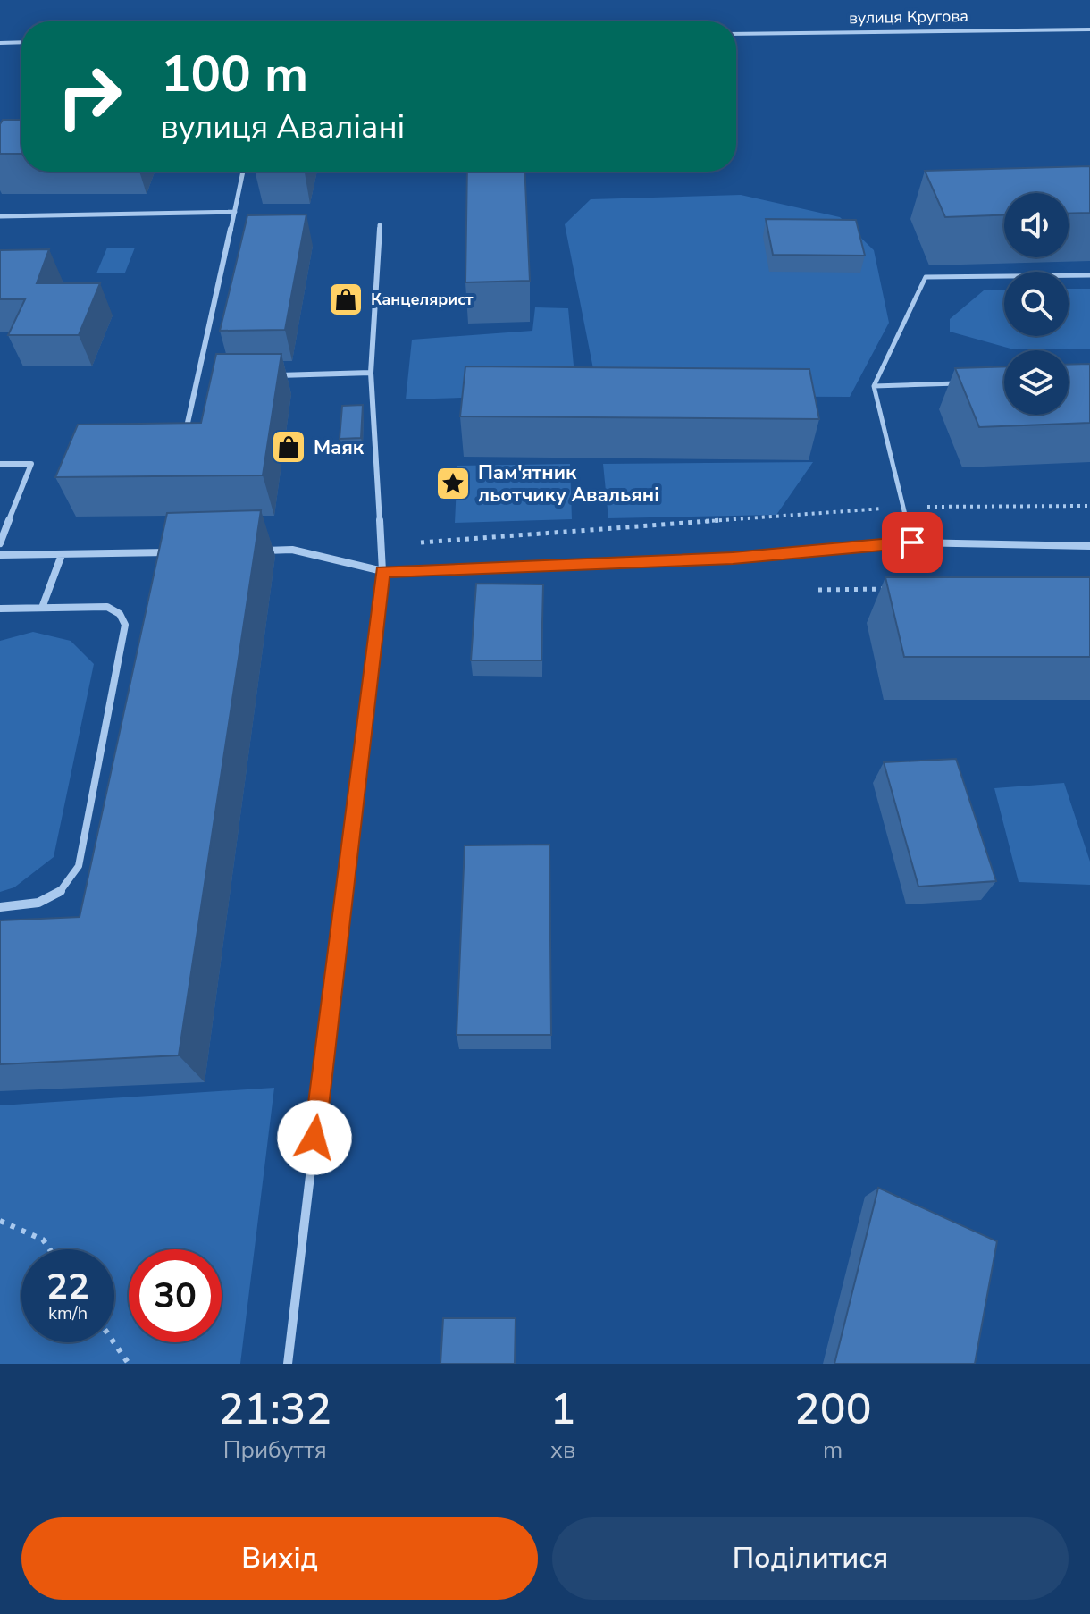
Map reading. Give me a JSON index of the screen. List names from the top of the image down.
{
  "streets": {
    "street": ["вулиця Кругова"]
  },
  "places": {
    "shop": ["Канцелярист", "Маяк"],
    "place": ["Пам'ятник льотчику Авальяні"]
  },
  "page": {
    "turn": ["100 m", "вулиця Аваліані"],
    "speed": "22 km/h",
    "limit": "30",
    "eta": [
      "21:32",
      "Прибуття",
      "1",
      "хв",
      "200",
      "m"
    ],
    "buttons": ["Вихід", "Поділитися"]
  }
}
